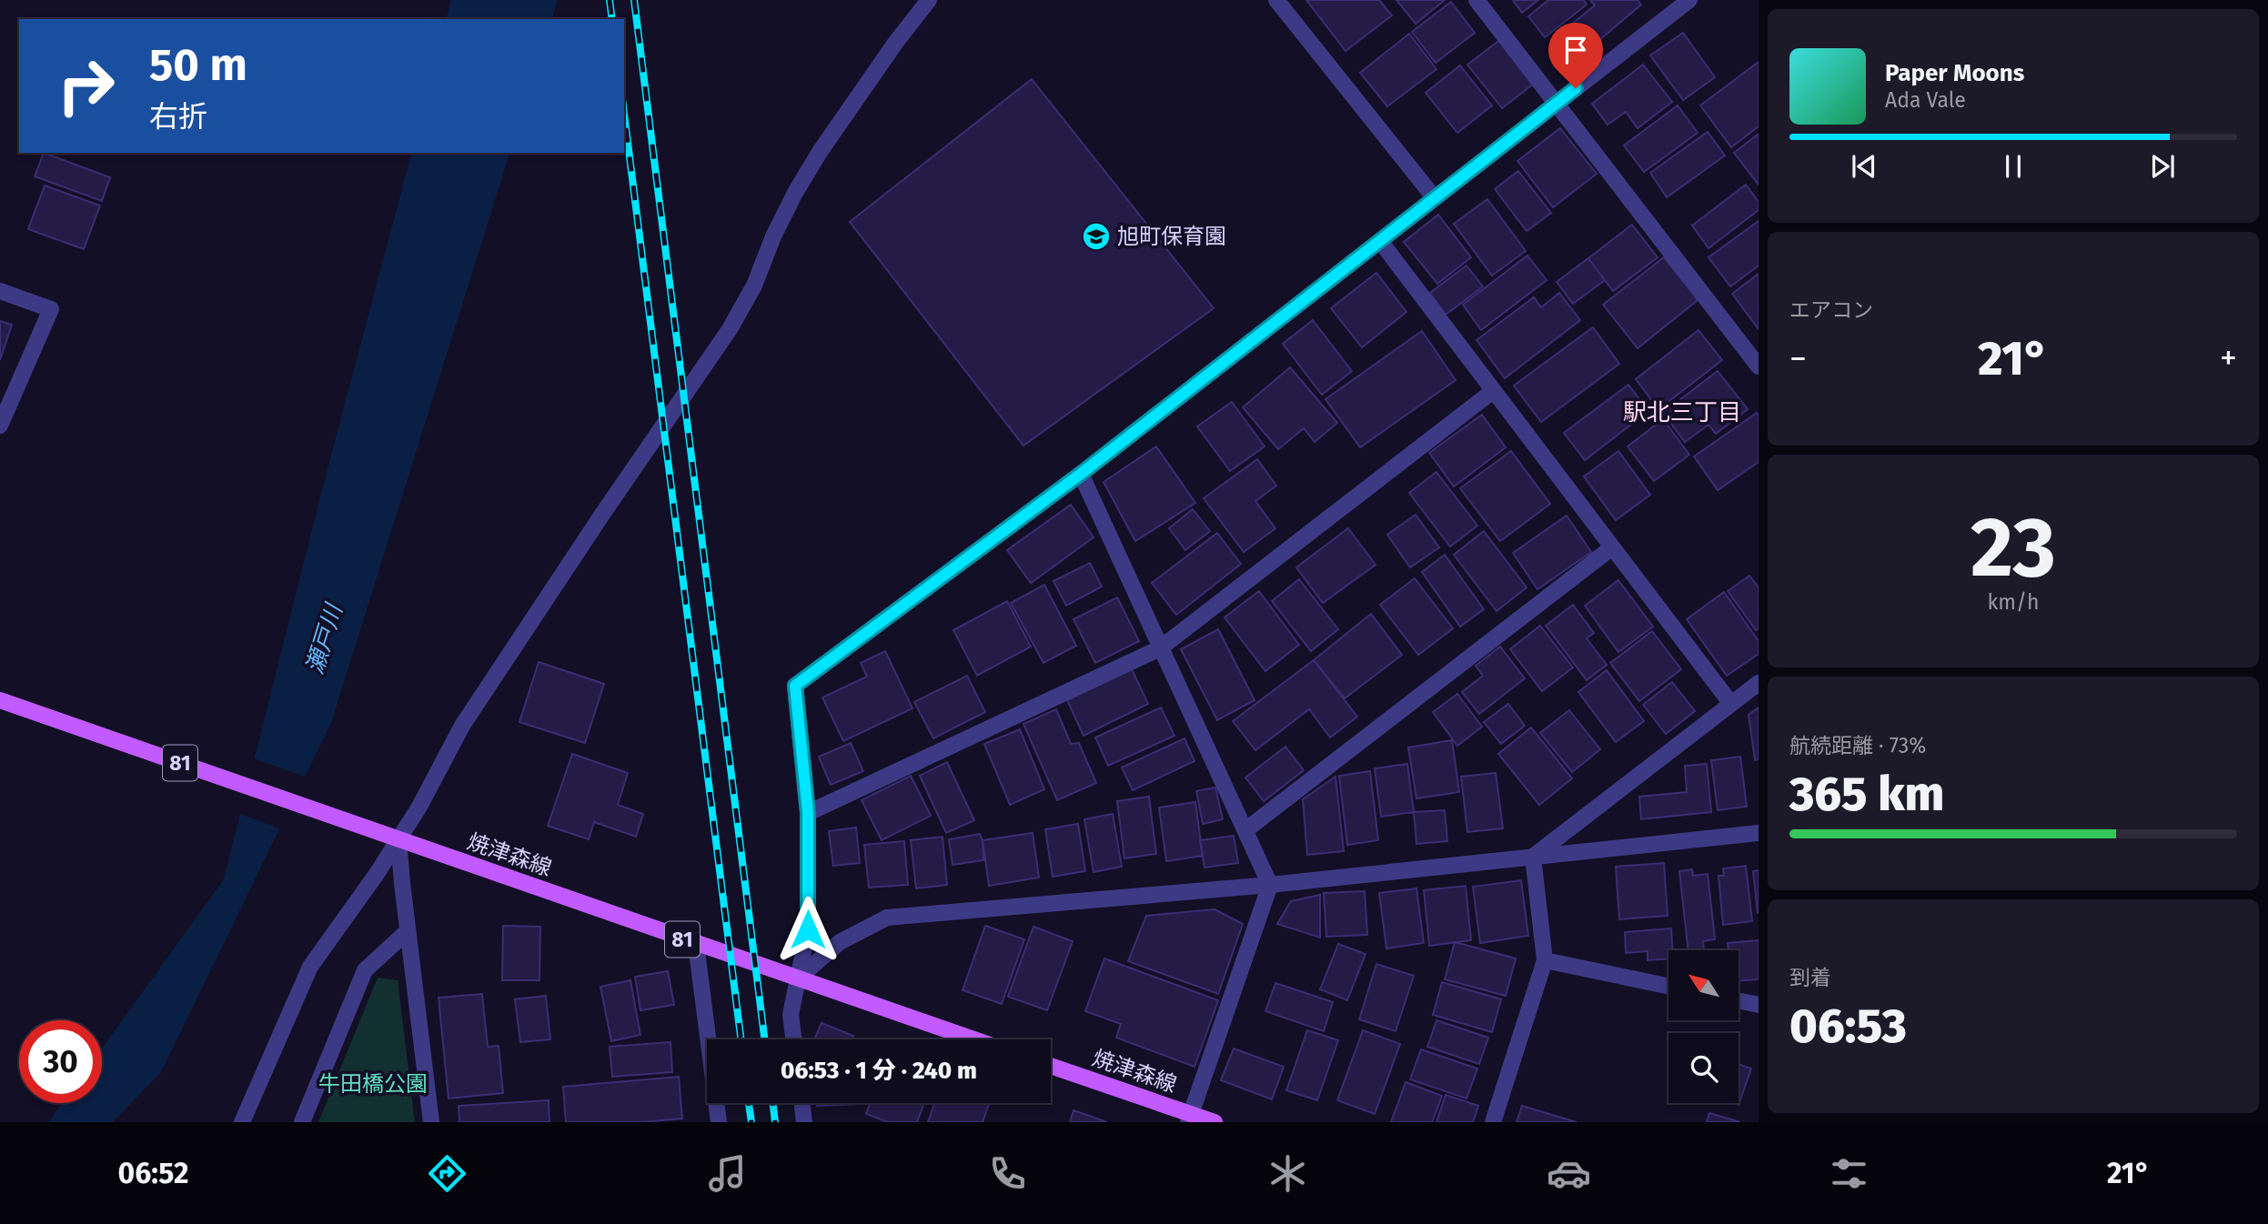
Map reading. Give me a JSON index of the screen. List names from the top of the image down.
{
  "streets": {
    "main road": ["81", "焼津森線"]
  },
  "districts": ["駅北三丁目"],
  "water": ["瀬戸川"],
  "parks": ["牛田橋公園"],
  "places": {
    "school or university": ["旭町保育園"]
  },
  "north": "top left",
  "page": {
    "turn": ["50 m", "右折"],
    "song": ["Paper Moons", "Ada Vale"],
    "tile": [
      "エアコン",
      ["23", "km/h"],
      ["航続距離 · 73%", "365 km"],
      ["到着", "06:53"]
    ],
    "heat": ["−", "21°", "+"],
    "limit": "30",
    "trip": "06:53 · 1 分 · 240 m",
    "tabs": ["06:52", "21°"]
  }
}
